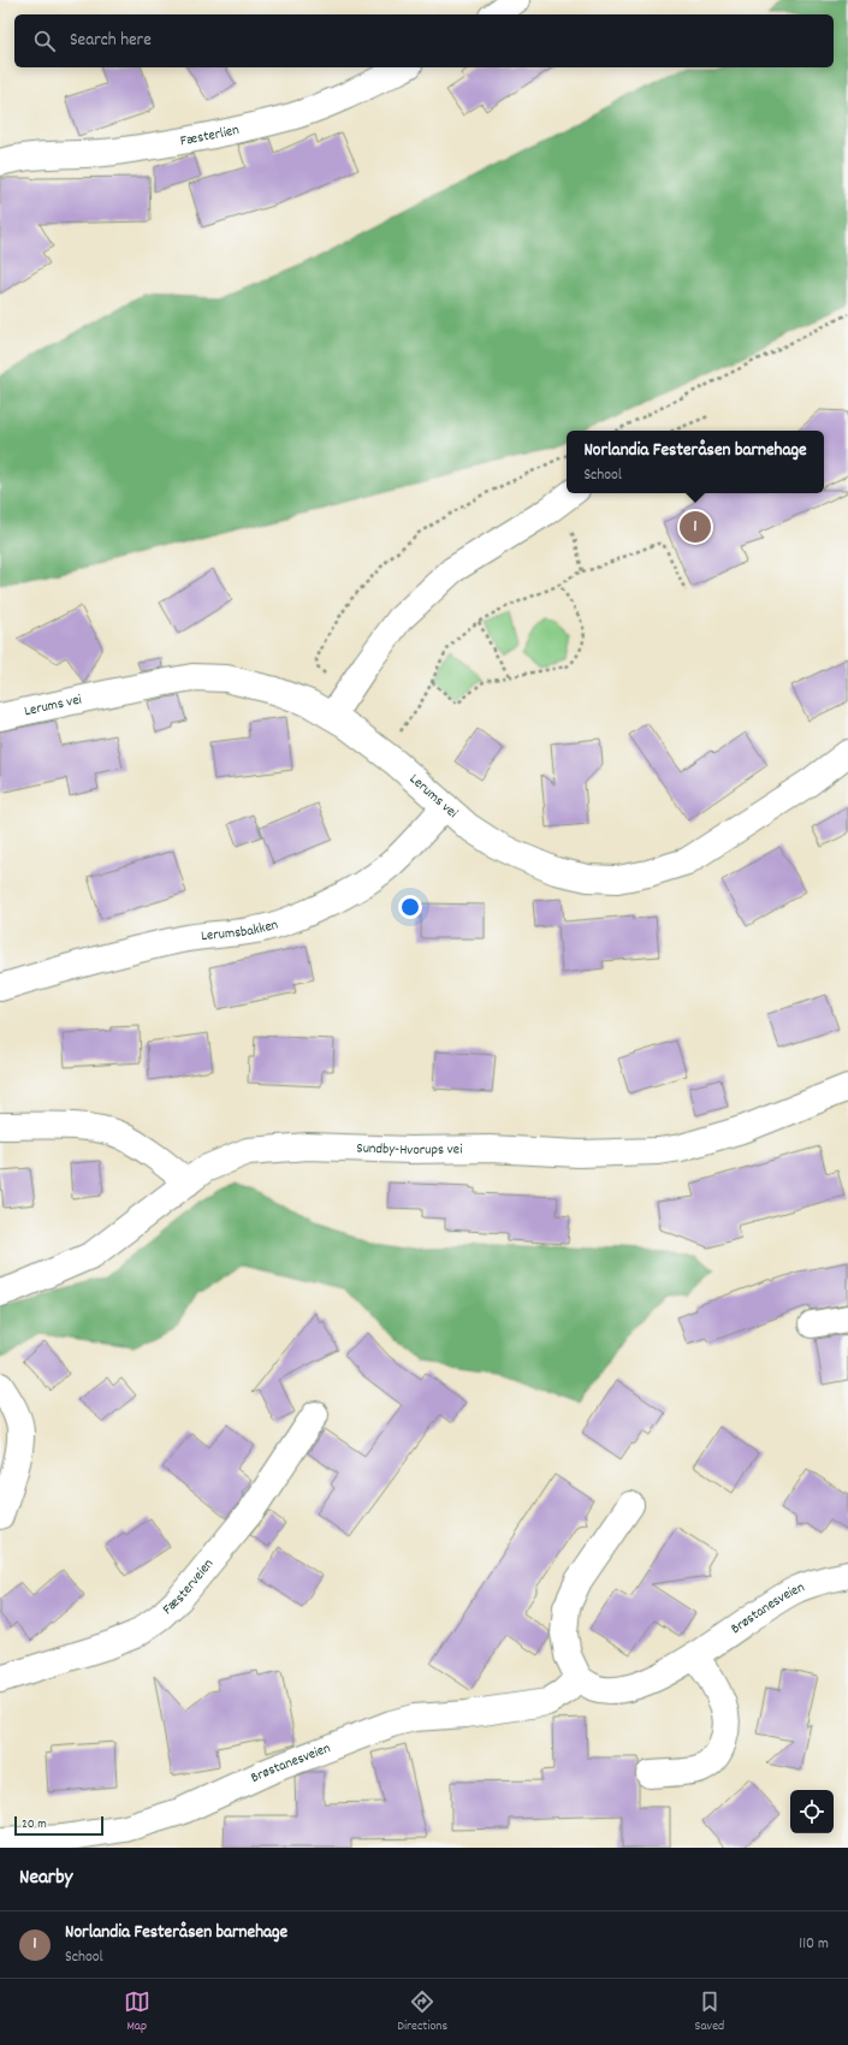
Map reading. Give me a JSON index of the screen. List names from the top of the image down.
{
  "streets": {
    "street": [
      "Fæsterlien",
      "Lerums vei",
      "Lerumsbakken",
      "Sundby-Hvorups vei",
      "Fæsterveien",
      "Brøstanesveien"
    ]
  },
  "crossings": [
    ["Lerums vei", "Lerumsbakken"]
  ],
  "scale_bar": "20 m",
  "page": {
    "search": "Search here",
    "popup": ["Norlandia Festeråsen barnehage", "School"],
    "pins": "1",
    "scale": "20 m",
    "heading": "Nearby",
    "list": [
      {
        "mark": "1",
        "name": "Norlandia Festeråsen barnehage",
        "note": "School",
        "value": "110 m"
      }
    ],
    "nav": ["Map", "Directions", "Saved"]
  }
}
